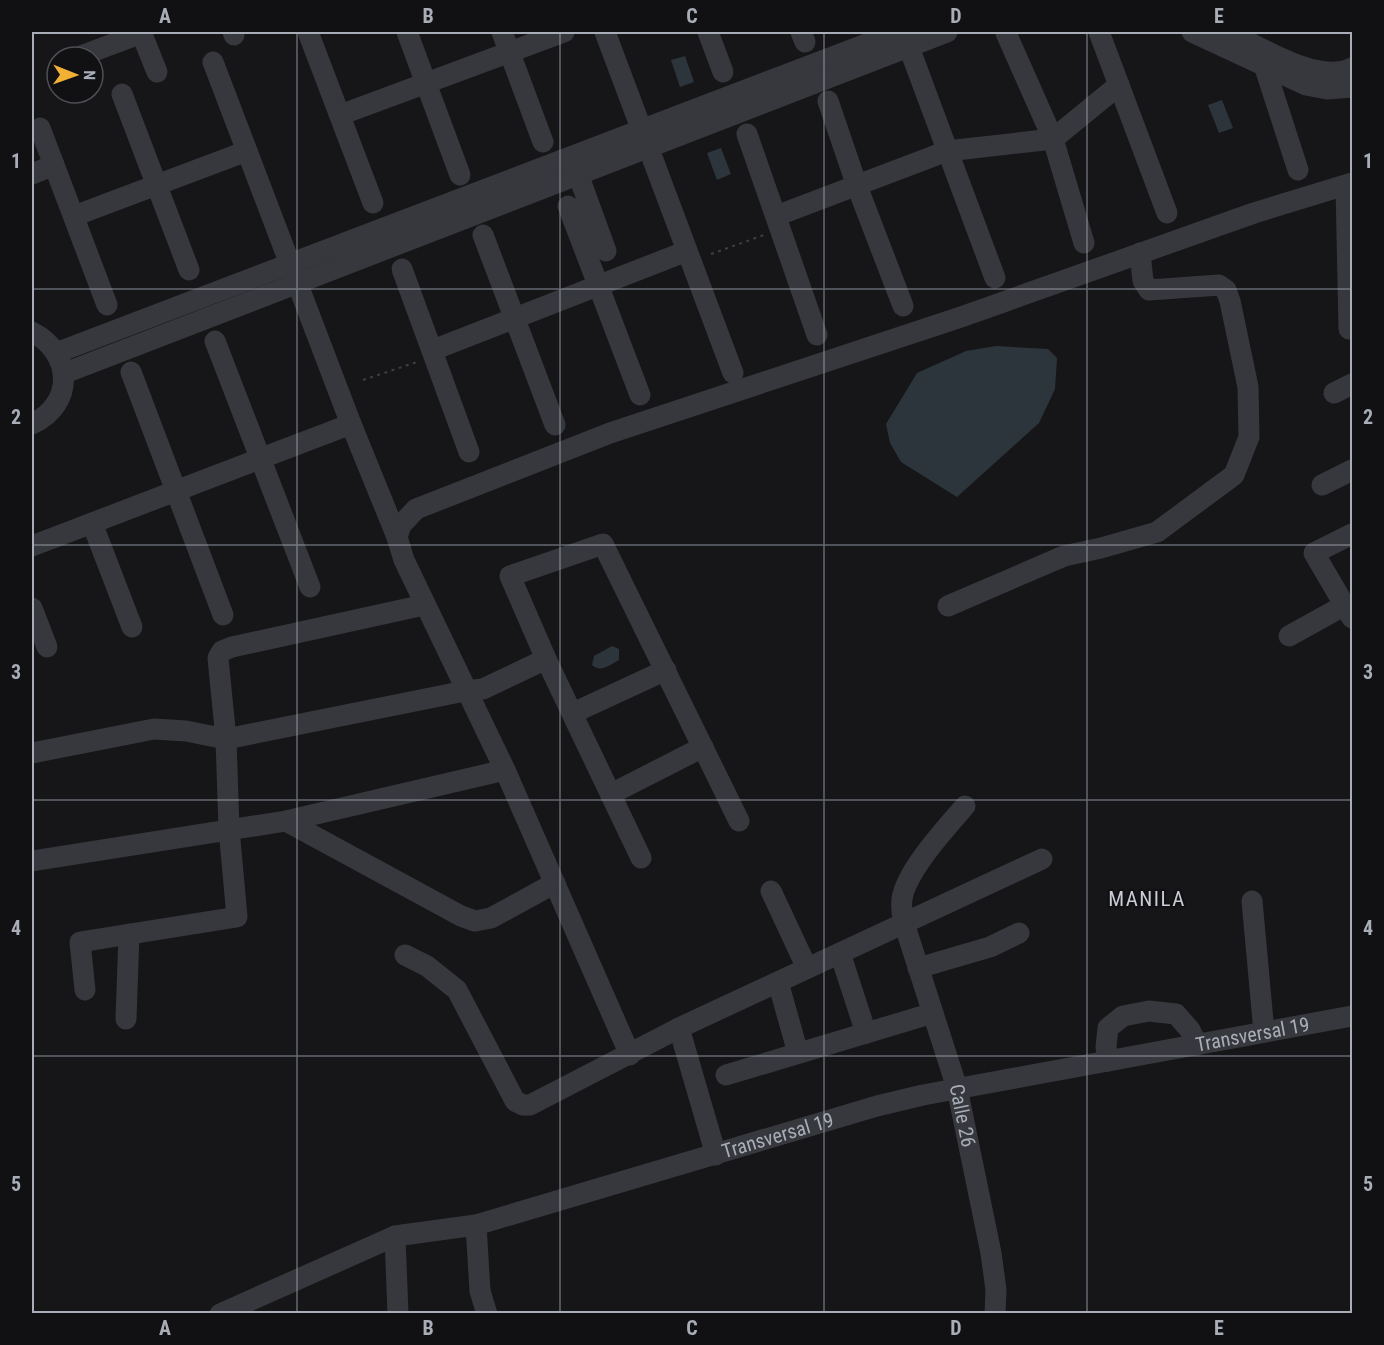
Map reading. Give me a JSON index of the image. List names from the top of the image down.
{
  "streets": {
    "street": ["Transversal 19", "Calle 26"]
  },
  "crossings": [
    ["Transversal 19", "Calle 26"]
  ],
  "districts": ["MANILA"],
  "north": "right",
  "grid": {
    "columns": [
      "A",
      "B",
      "C",
      "D",
      "E"
    ],
    "rows": [
      "1",
      "2",
      "3",
      "4",
      "5"
    ]
  }
}
